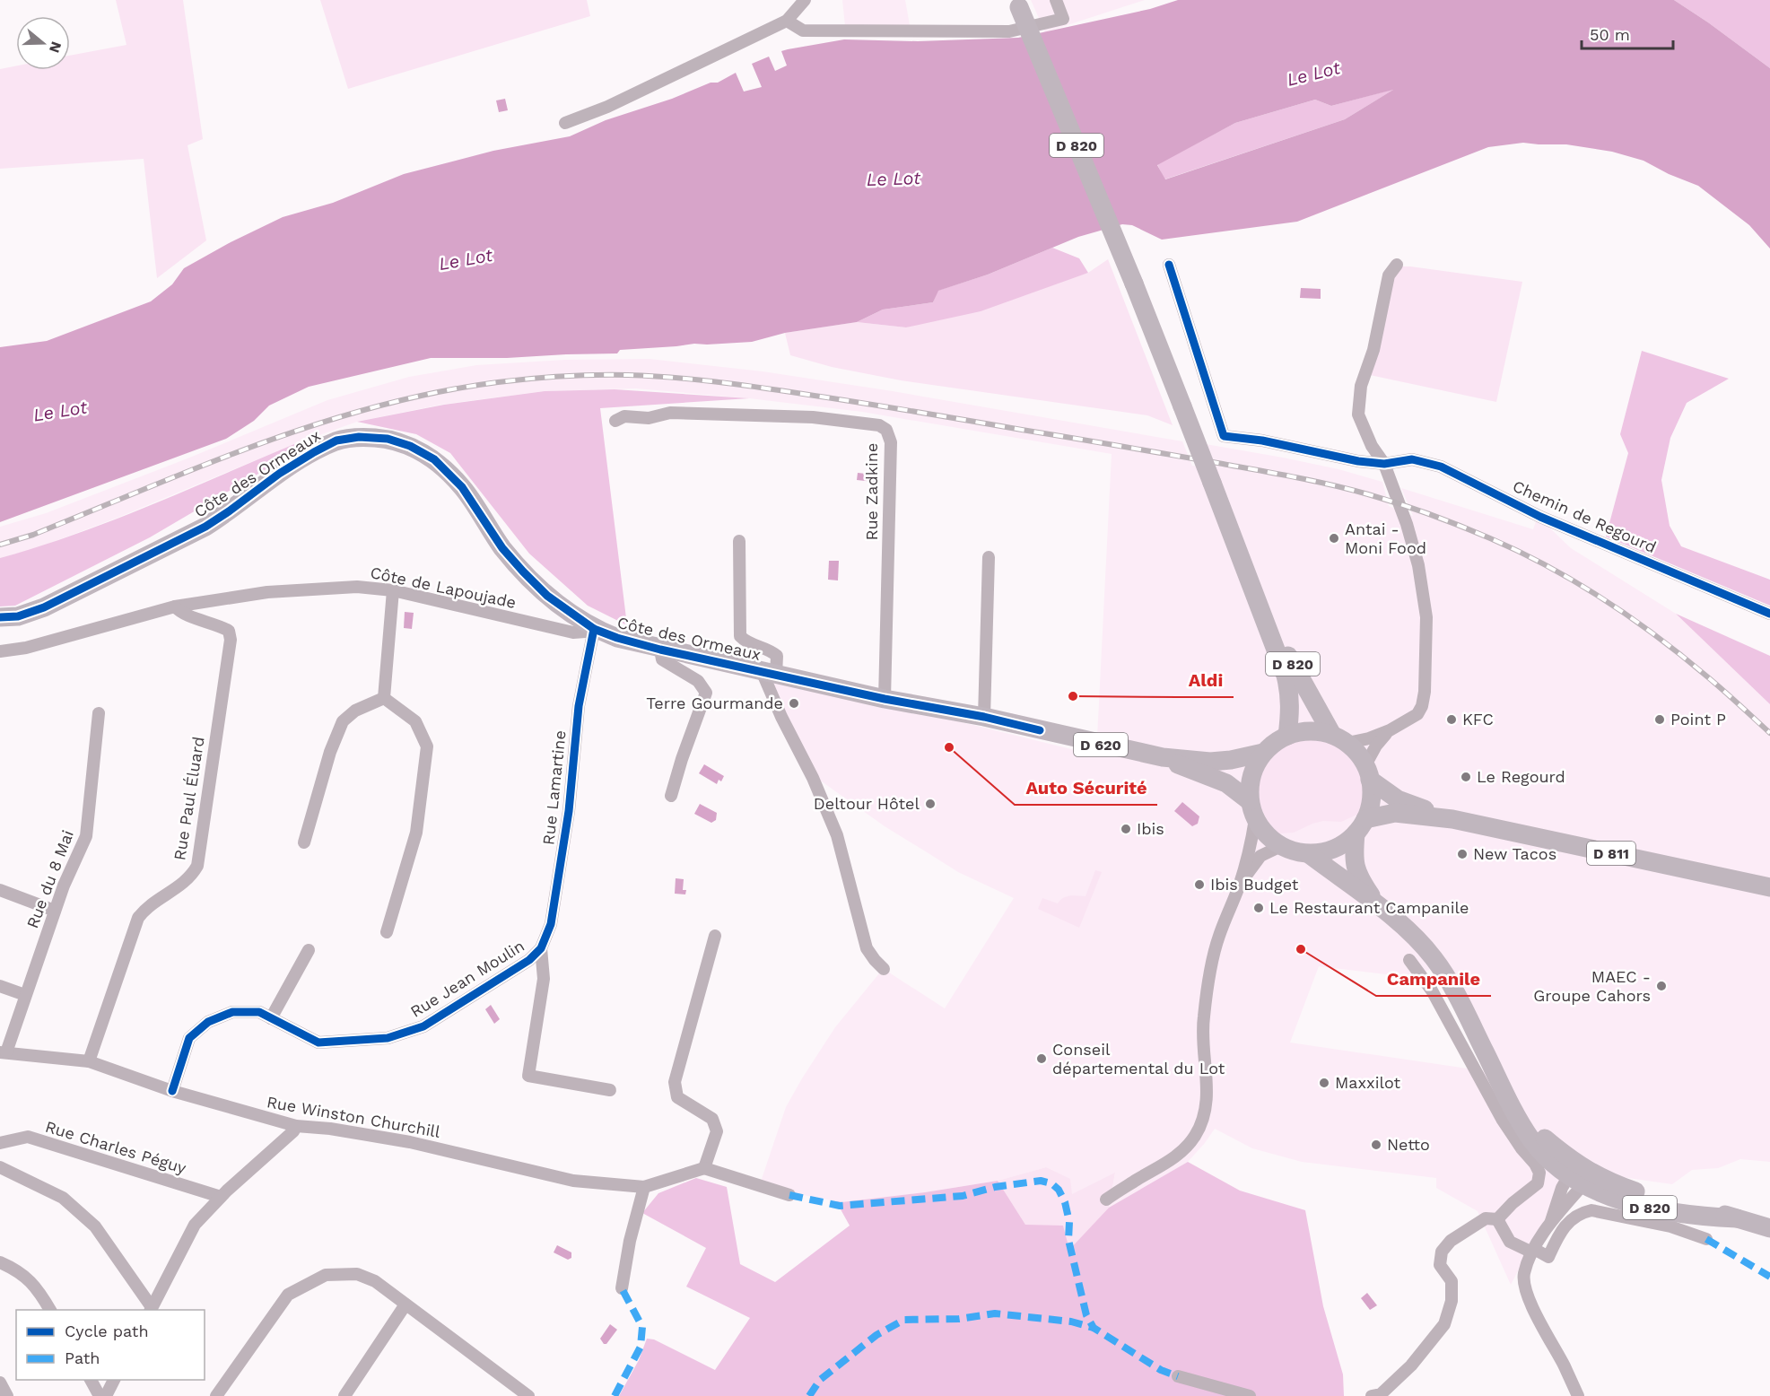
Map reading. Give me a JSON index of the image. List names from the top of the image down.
{
  "streets": {
    "main road": [
      "D 820",
      "Côte des Ormeaux",
      "D 620",
      "D 811"
    ],
    "street": [
      "Rue Zadkine",
      "Chemin de Regourd",
      "Côte de Lapoujade",
      "Rue Lamartine",
      "Rue Paul Éluard",
      "Rue du 8 Mai",
      "Rue Jean Moulin",
      "Rue Winston Churchill",
      "Rue Charles Péguy"
    ]
  },
  "crossings": [
    ["D 820", "Côte des Ormeaux"],
    ["D 820", "D 811"],
    ["Côte des Ormeaux", "Rue Zadkine"],
    ["Côte des Ormeaux", "Côte de Lapoujade"],
    ["Côte des Ormeaux", "Rue Lamartine"],
    ["Côte des Ormeaux", "D 811"],
    ["Côte de Lapoujade", "Rue Lamartine"],
    ["Côte de Lapoujade", "Rue Paul Éluard"],
    ["Rue Lamartine", "Rue Jean Moulin"],
    ["Rue Paul Éluard", "Rue Winston Churchill"],
    ["Rue du 8 Mai", "Rue Winston Churchill"],
    ["Rue Jean Moulin", "Rue Winston Churchill"]
  ],
  "water": ["Le Lot"],
  "places": [
    "Antai - Moni Food",
    "Aldi",
    "Terre Gourmande",
    "KFC",
    "Point P",
    "Auto Sécurité",
    "Le Regourd",
    "Deltour Hôtel",
    "Ibis",
    "New Tacos",
    "Ibis Budget",
    "Le Restaurant Campanile",
    "Campanile",
    "MAEC - Groupe Cahors",
    "Conseil départemental du Lot",
    "Maxxilot",
    "Netto"
  ],
  "legend": ["Cycle path", "Path"],
  "scale_bar": "50 m",
  "north": "right"
}
